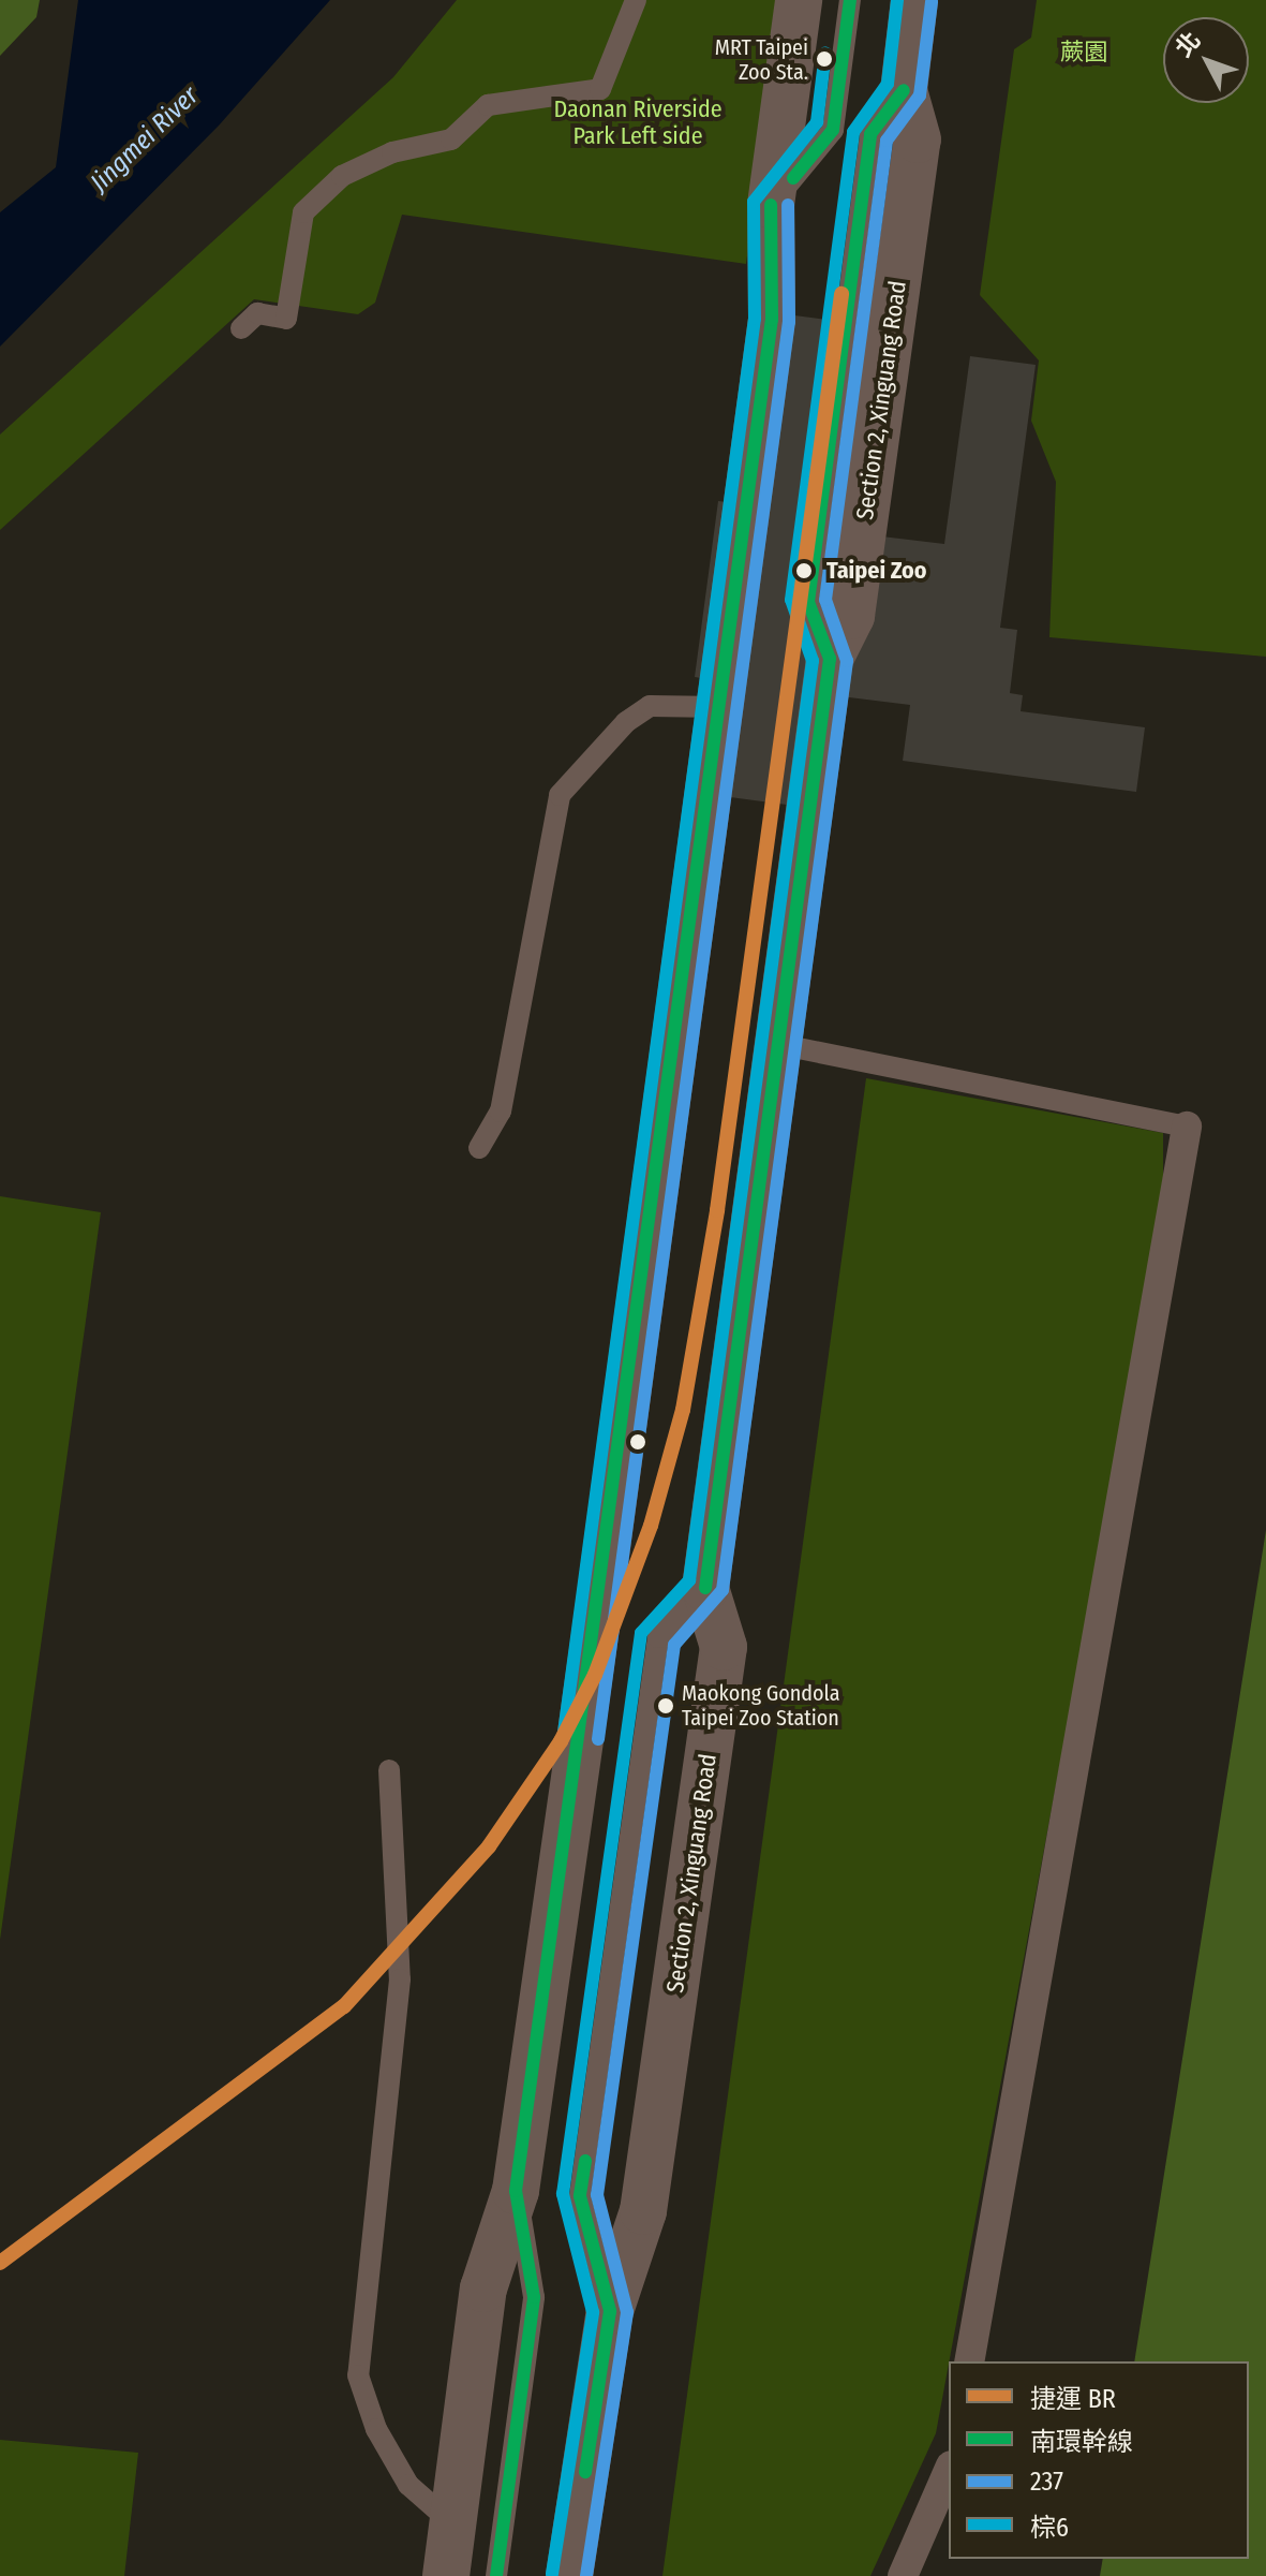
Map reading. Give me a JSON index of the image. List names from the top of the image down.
{
  "streets": {
    "street": ["Section 2, Xinguang Road"]
  },
  "water": ["Jingmei River"],
  "parks": ["蕨園", "Daonan Riverside Park Left side"],
  "places": ["MRT Taipei Zoo Sta.", "Taipei Zoo", "Maokong Gondola Taipei Zoo Station"],
  "lines": [
    "transit line 南環幹線",
    "transit line 棕6",
    "transit line 237",
    "metro line BR"
  ],
  "legend": [
    "捷運 BR",
    "南環幹線",
    "237",
    "棕6"
  ],
  "north": "top left"
}
